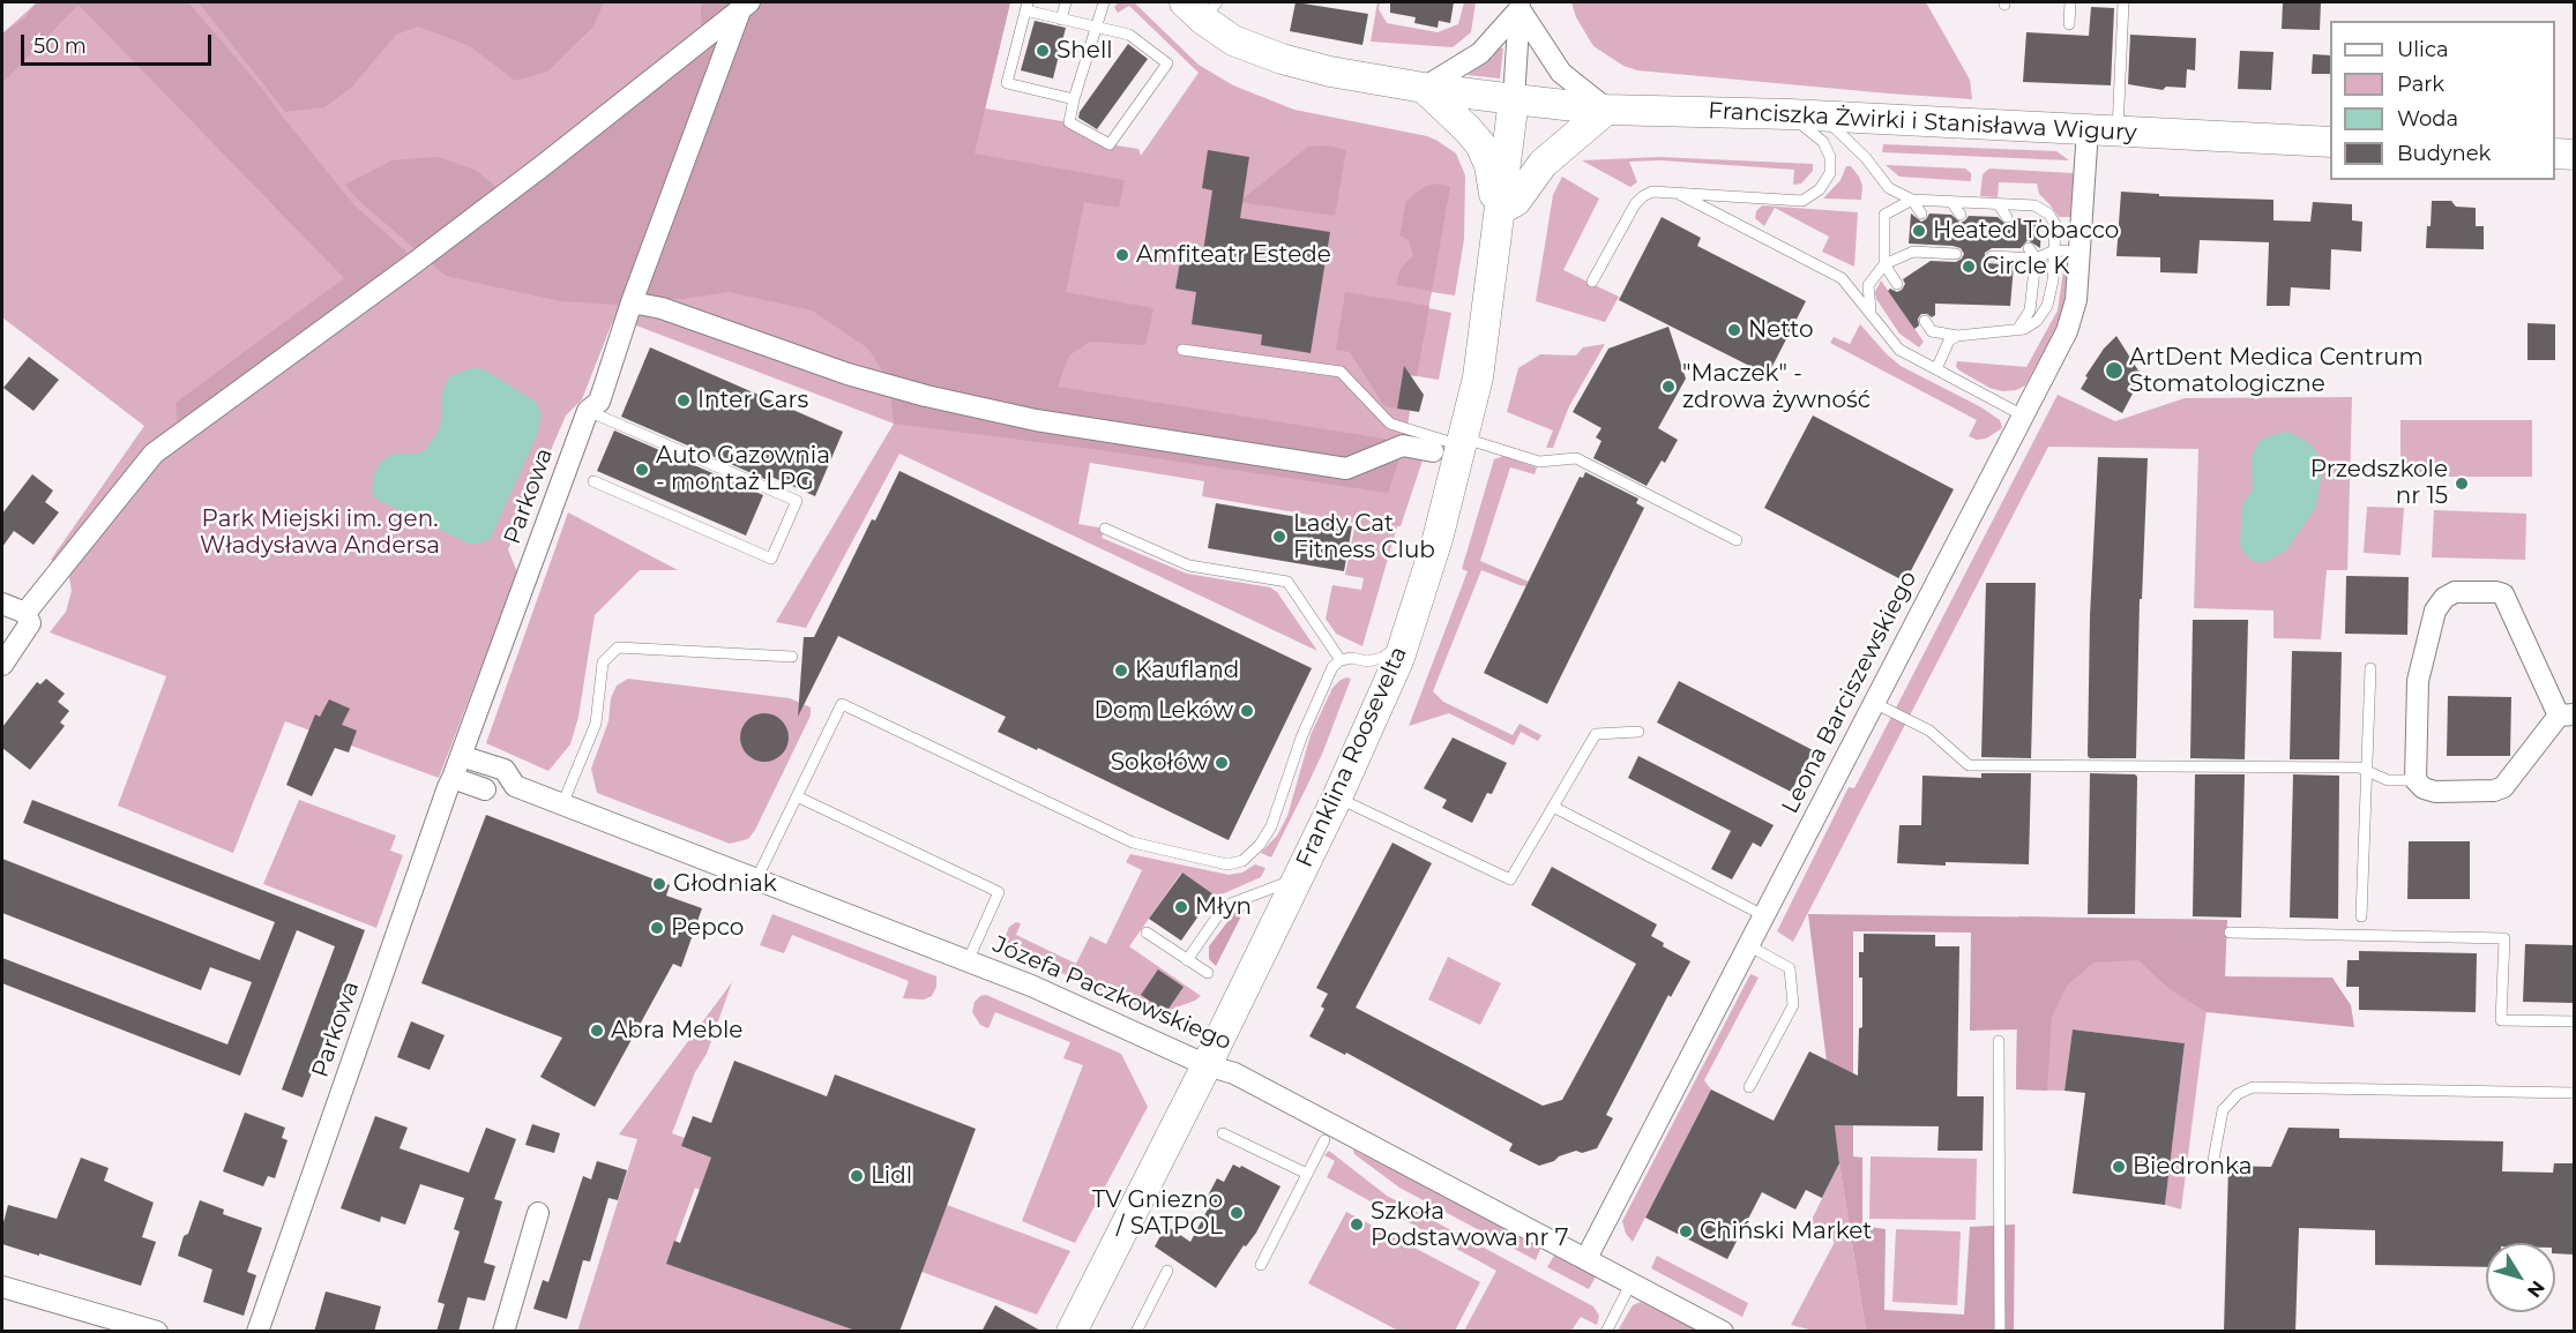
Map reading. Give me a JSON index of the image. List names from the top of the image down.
{
  "streets": {
    "street": [
      "Franciszka Żwirki i Stanisława Wigury",
      "Parkowa",
      "Leona Barciszewskiego",
      "Franklina Roosevelta",
      "Józefa Paczkowskiego"
    ]
  },
  "crossings": [
    ["Franciszka Żwirki i Stanisława Wigury", "Leona Barciszewskiego"],
    ["Franciszka Żwirki i Stanisława Wigury", "Franklina Roosevelta"],
    ["Parkowa", "Józefa Paczkowskiego"],
    ["Leona Barciszewskiego", "Józefa Paczkowskiego"],
    ["Franklina Roosevelta", "Józefa Paczkowskiego"]
  ],
  "parks": ["Park Miejski im. gen. Władysława Andersa"],
  "places": [
    "Shell",
    "Heated Tobacco",
    "Amfiteatr Estede",
    "Circle K",
    "Netto",
    "ArtDent Medica Centrum Stomatologiczne",
    "\"Maczek\" - zdrowa żywność",
    "Inter Cars",
    "Auto Gazownia - montaż LPG",
    "Przedszkole nr 15",
    "Lady Cat Fitness Club",
    "Kaufland",
    "Dom Leków",
    "Sokołów",
    "Głodniak",
    "Młyn",
    "Pepco",
    "Abra Meble",
    "Biedronka",
    "Lidl",
    "TV Gniezno / SATPOL",
    "Szkoła Podstawowa nr 7",
    "Chiński Market"
  ],
  "legend": [
    "Ulica",
    "Park",
    "Woda",
    "Budynek"
  ],
  "scale_bar": "50 m",
  "north": "bottom right"
}
